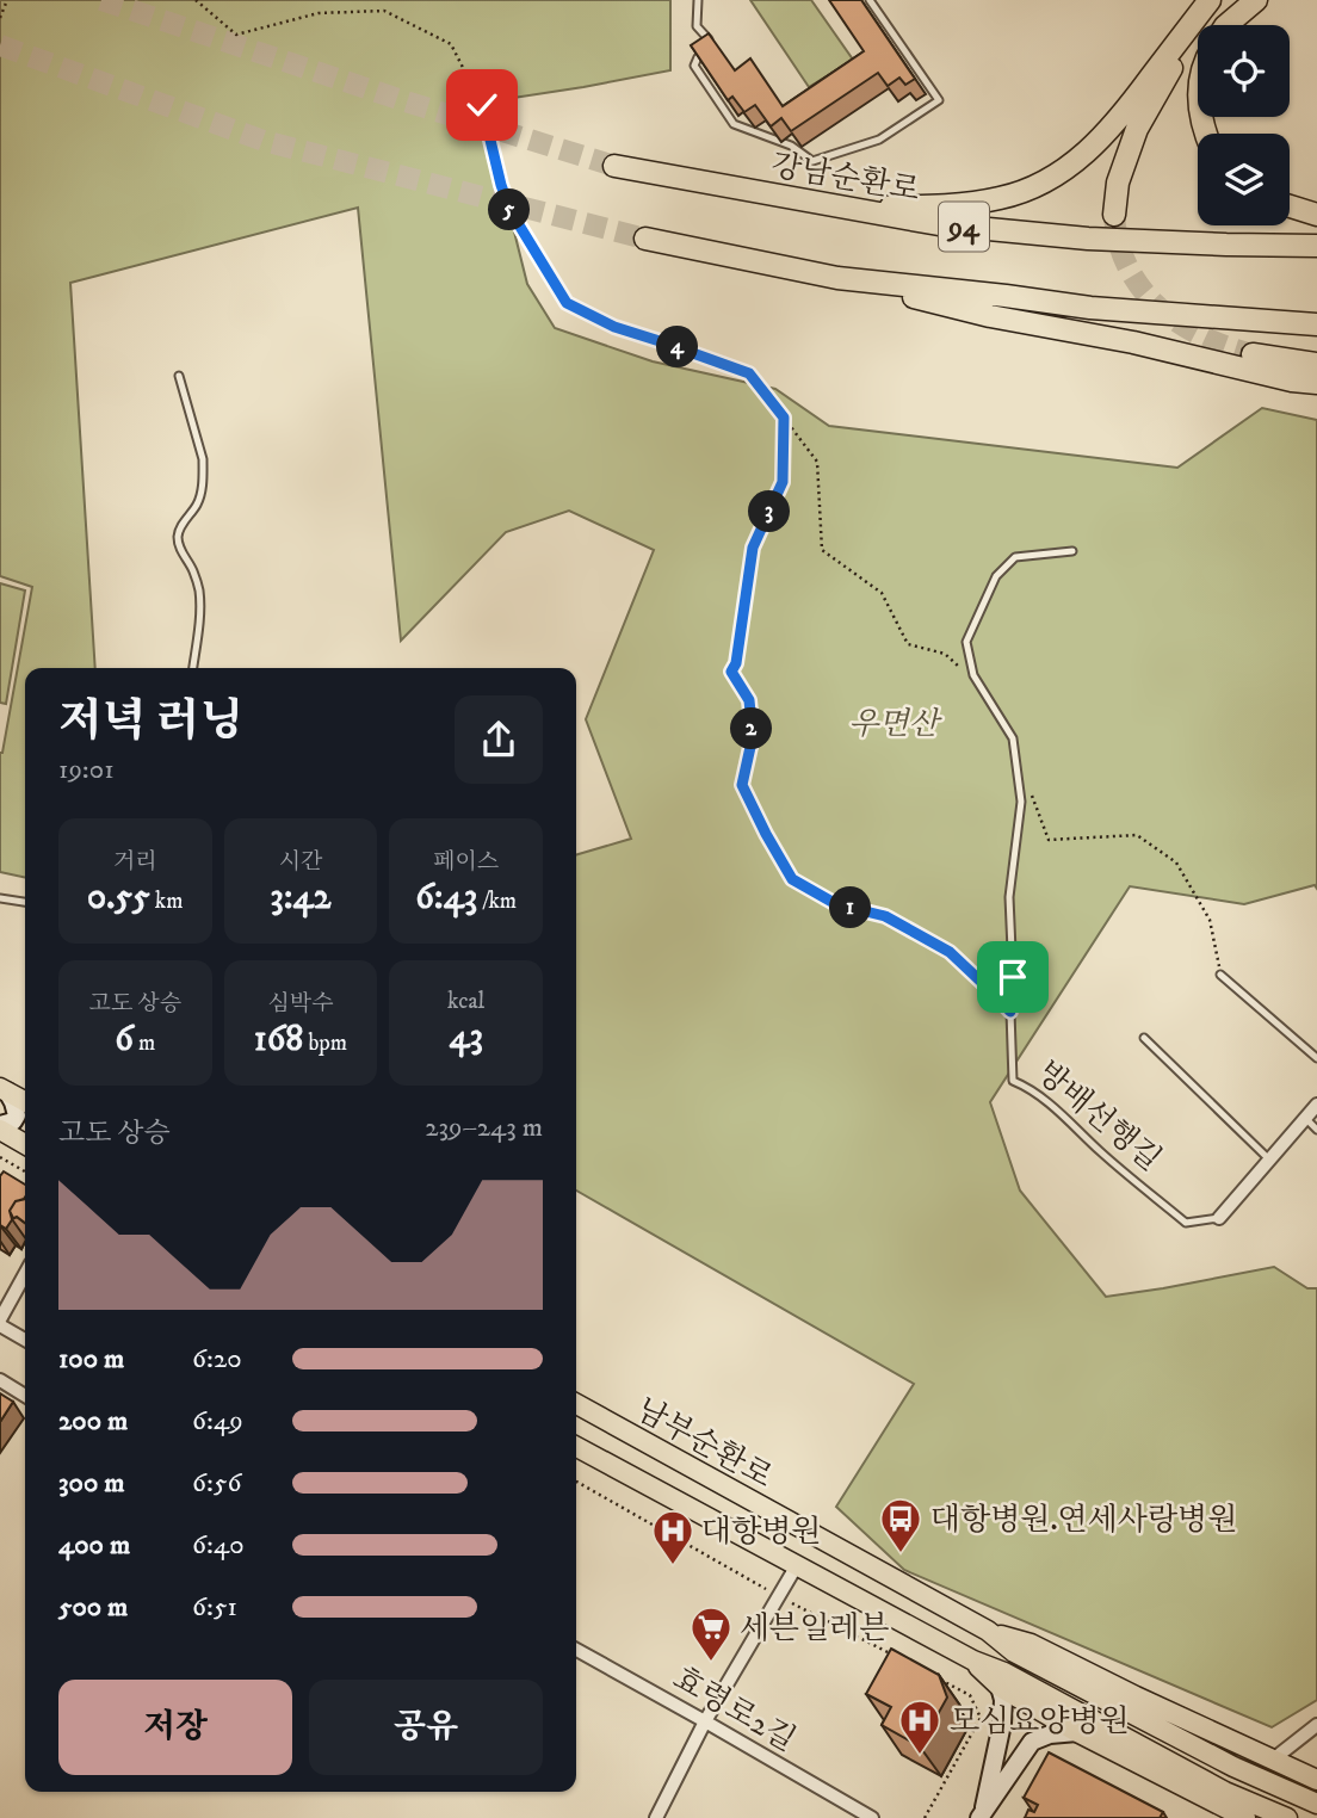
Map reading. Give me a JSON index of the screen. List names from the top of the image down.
{
  "streets": {
    "highway": ["강남순환로", "94"],
    "main road": ["남부순환로"],
    "street": ["방배선행길", "효령로2길"]
  },
  "parks": ["우면산"],
  "places": {
    "bus stop": ["대항병원.연세사랑병원"],
    "hospital": ["대항병원", "모심요양병원"],
    "supermarket": ["세븐일레븐"]
  },
  "page": {
    "pins": [
      "5",
      "4",
      "3",
      "2",
      "1"
    ],
    "heading": ["저녁 러닝", "19:01"],
    "stats": [
      ["거리", "0.55 km"],
      ["시간", "3:42"],
      ["페이스", "6:43 /km"],
      ["고도 상승", "6 m"],
      ["심박수", "168 bpm"],
      ["kcal", "43"]
    ],
    "chart": ["고도 상승", "239–243 m"],
    "list": [
      {
        "name": "100 m",
        "note": "6:20"
      },
      {
        "name": "200 m",
        "note": "6:49"
      },
      {
        "name": "300 m",
        "note": "6:56"
      },
      {
        "name": "400 m",
        "note": "6:40"
      },
      {
        "name": "500 m",
        "note": "6:51"
      }
    ],
    "buttons": ["저장", "공유"]
  }
}
